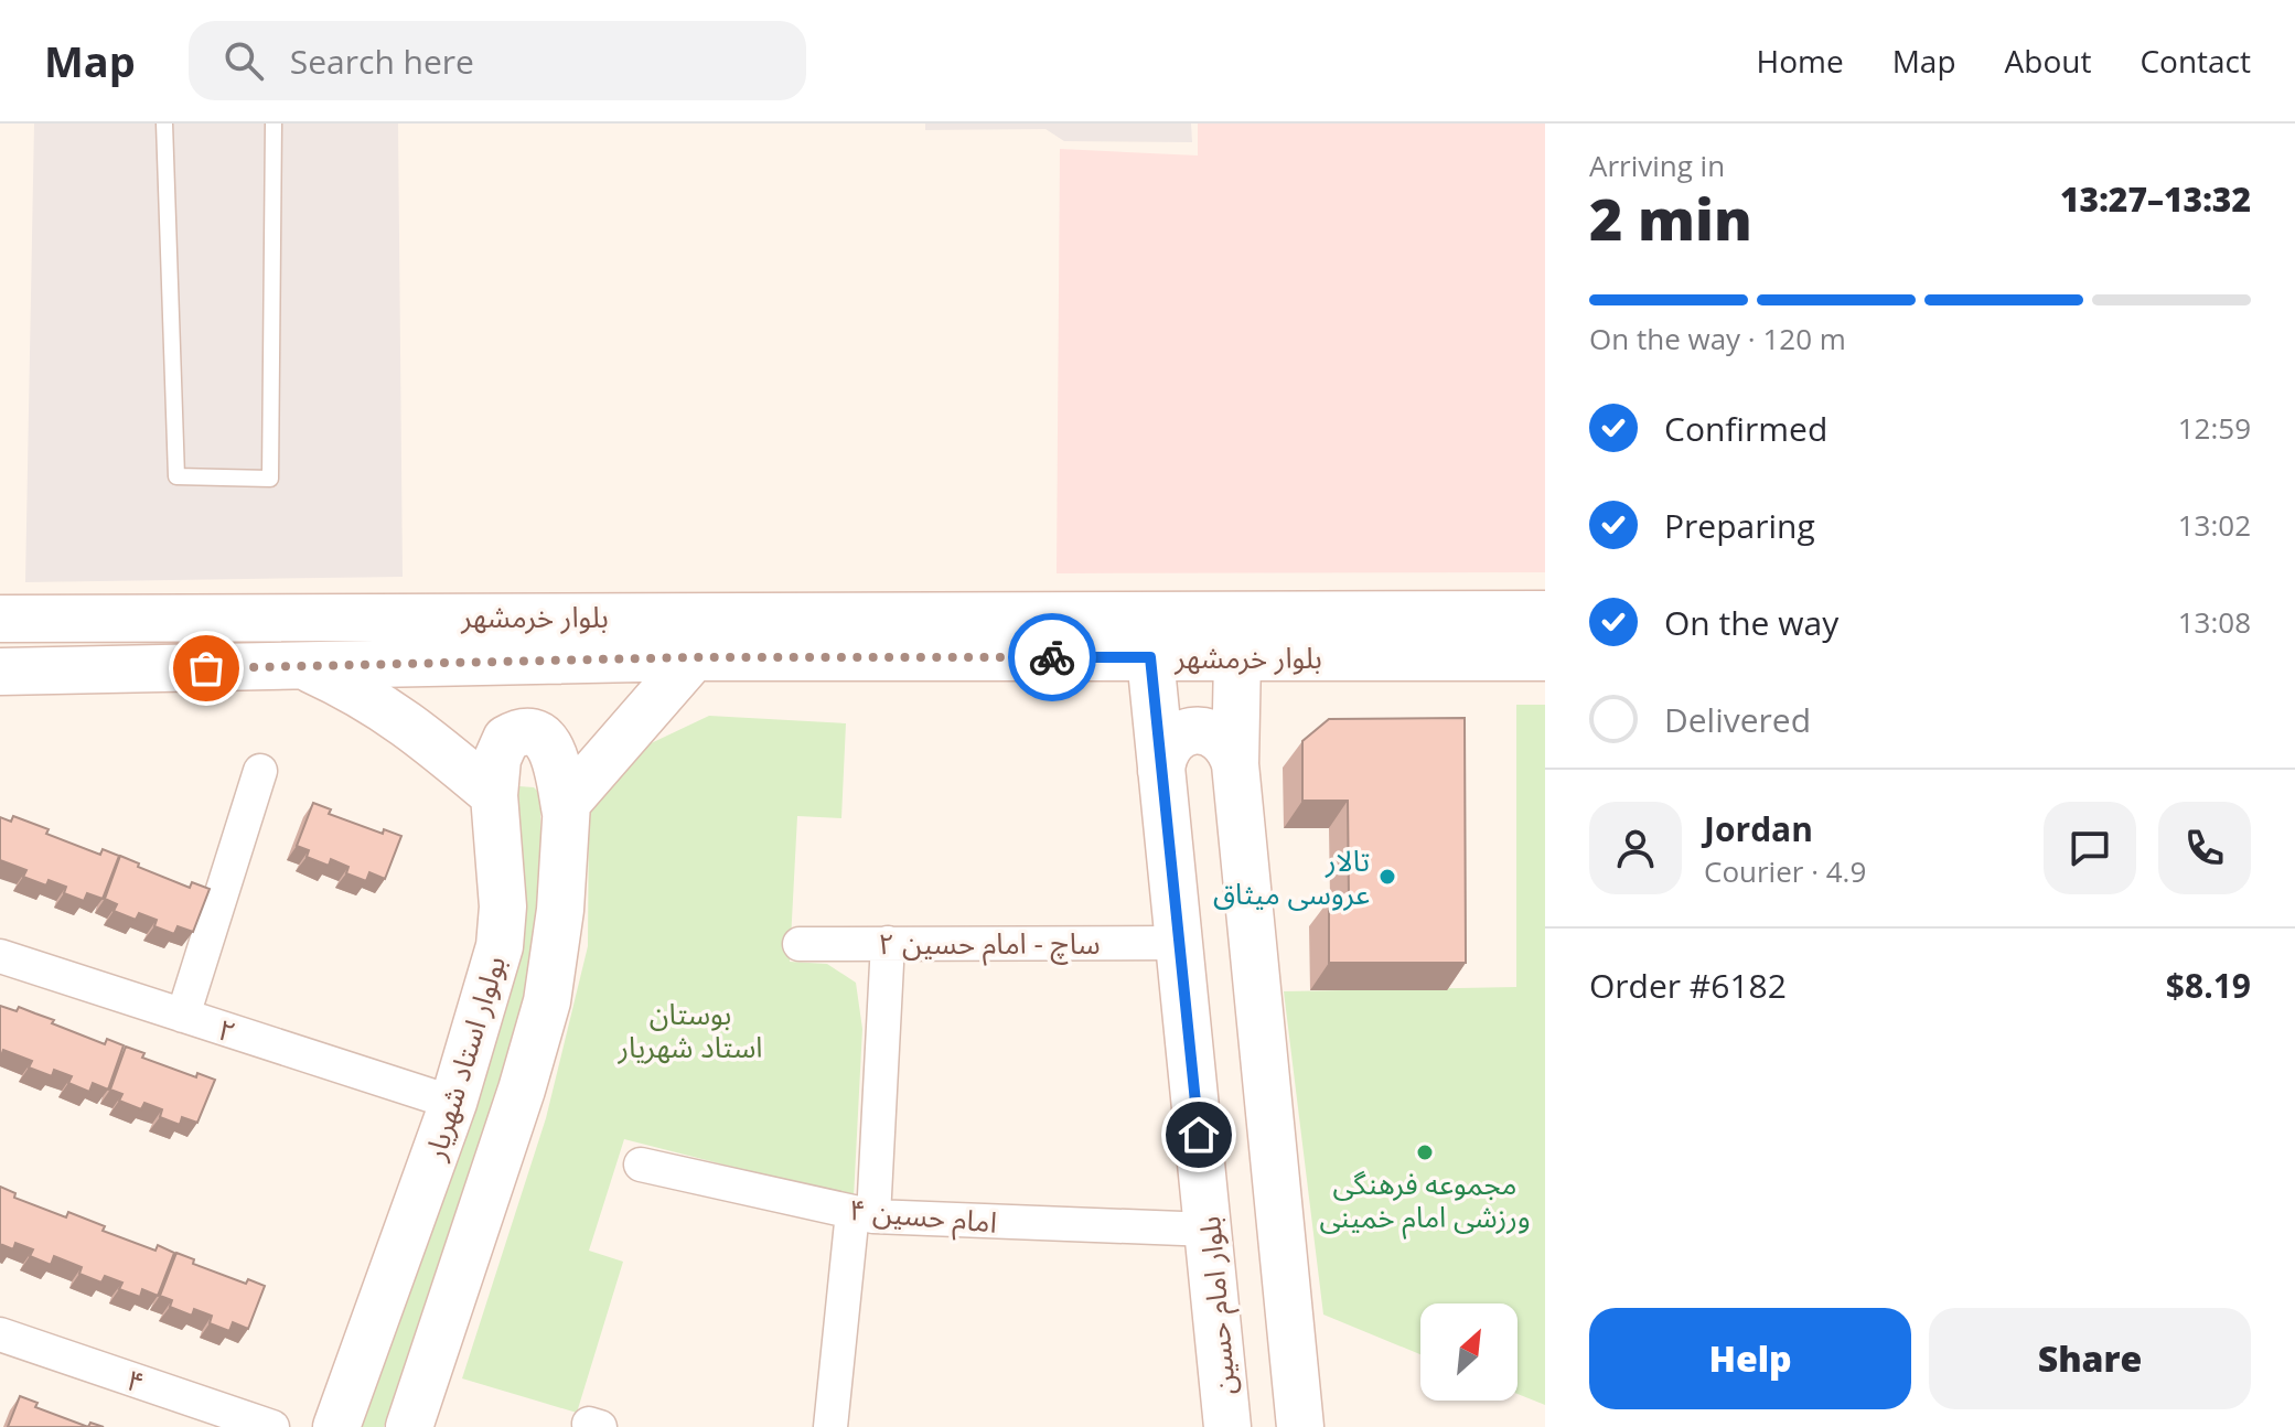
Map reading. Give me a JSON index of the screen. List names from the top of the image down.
{
  "streets": {
    "street": [
      "بلوار خرمشهر",
      "ساچ - امام حسین ۲",
      "۲",
      "بولوار استاد شهریار",
      "امام حسین ۴",
      "بلوار امام حسین",
      "۴"
    ]
  },
  "crossings": [
    ["بلوار خرمشهر", "بلوار امام حسین"],
    ["ساچ - امام حسین ۲", "بلوار امام حسین"],
    ["۲", "بولوار استاد شهریار"],
    ["امام حسین ۴", "بلوار امام حسین"]
  ],
  "parks": ["بوستان استاد شهریار"],
  "places": ["تالار عروسی میثاق", "مجموعه فرهنگی ورزشی امام خمینی"],
  "north": "top right",
  "page": {
    "header": "Map",
    "search": "Search here",
    "nav": [
      "Home",
      "Map",
      "About",
      "Contact"
    ],
    "heading": ["2 min", "Arriving in", "13:27–13:32"],
    "panel": [
      "Jordan",
      "Courier · 4.9",
      "Order #6182",
      "$8.19"
    ],
    "bar": "On the way · 120 m",
    "list": [
      ["Confirmed", "12:59"],
      ["Preparing", "13:02"],
      ["On the way", "13:08"],
      "Delivered"
    ],
    "buttons": ["Help", "Share"]
  }
}
